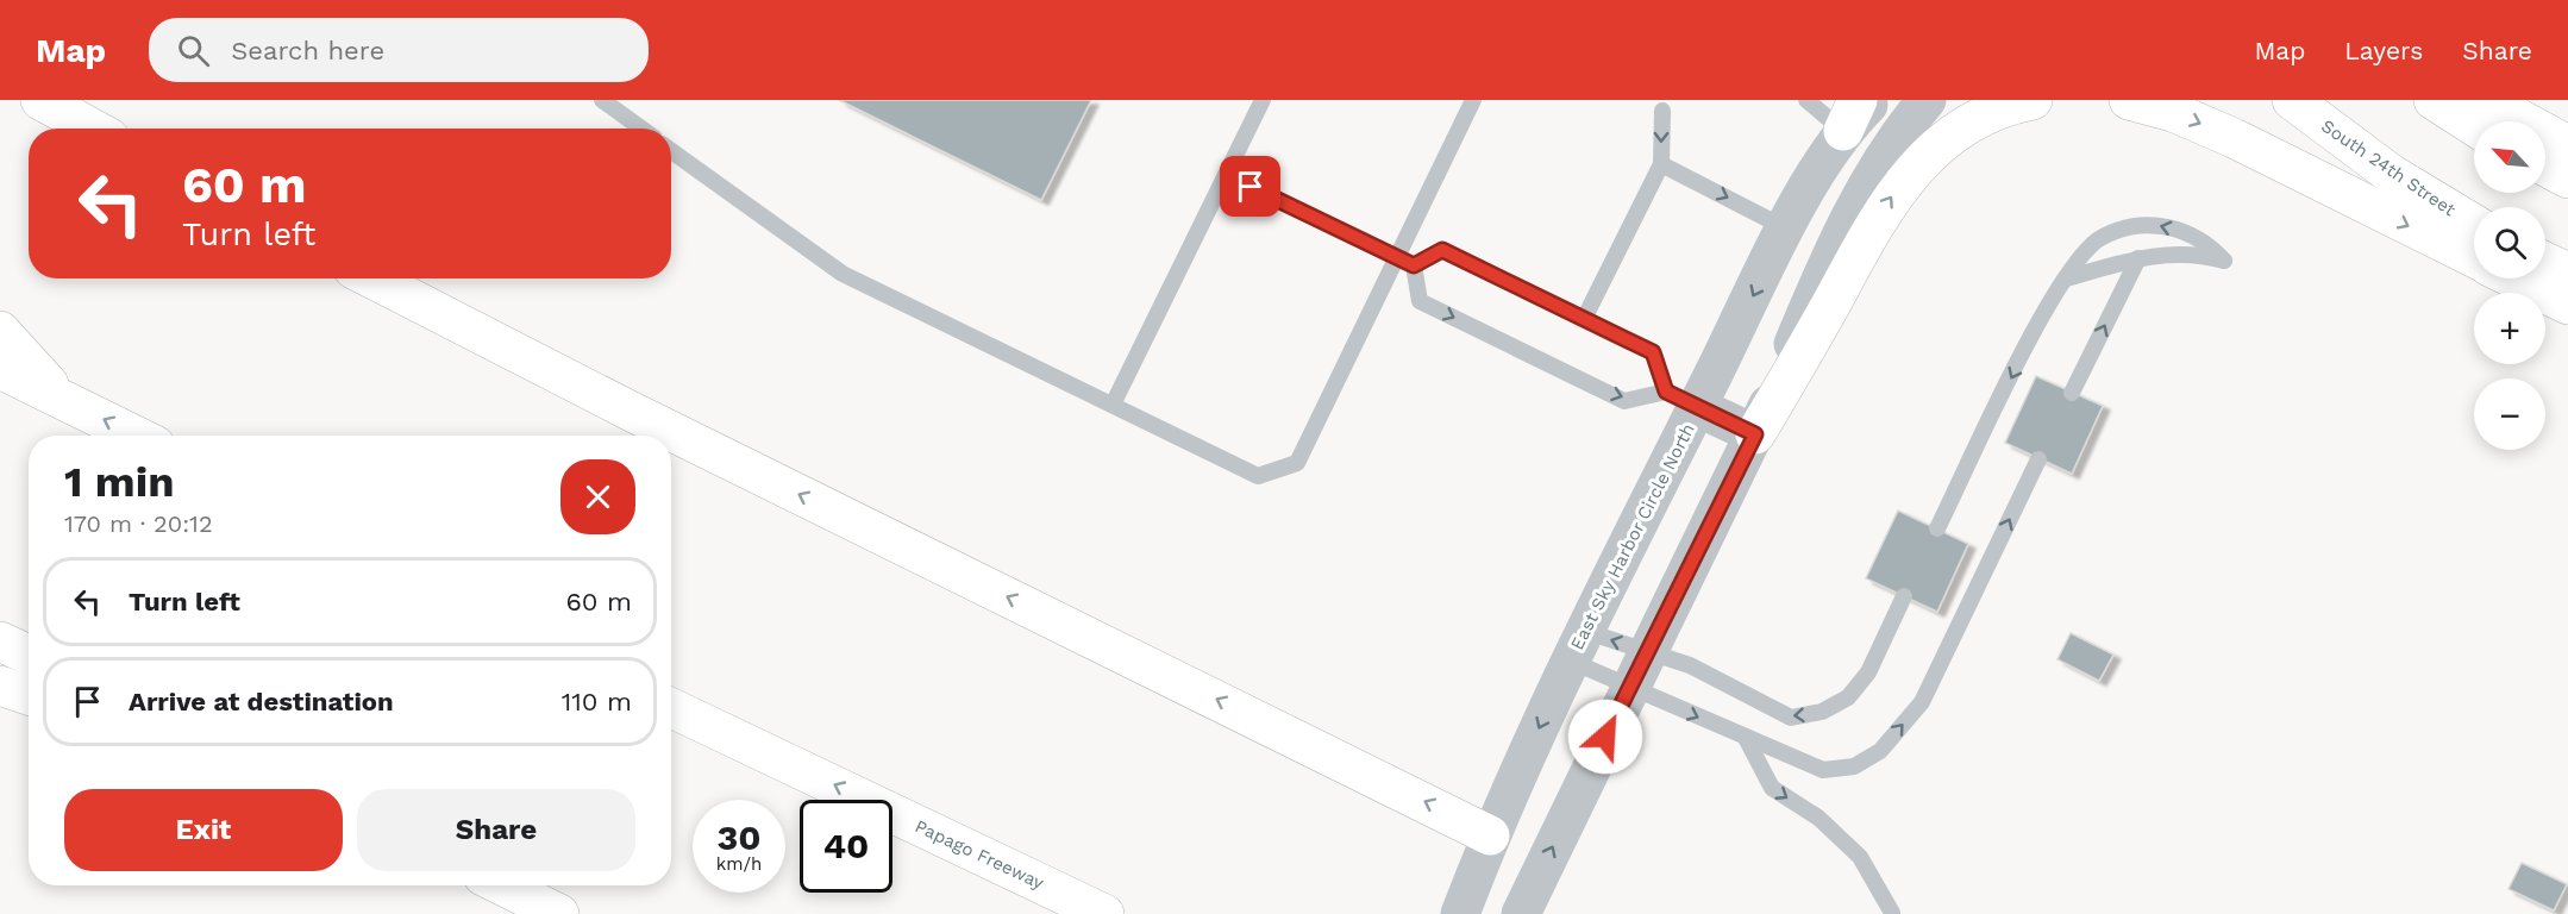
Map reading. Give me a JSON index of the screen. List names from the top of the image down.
{
  "streets": {
    "main road": ["South 24th Street", "Papago Freeway"],
    "street": ["East Sky Harbor Circle North"]
  },
  "north": "top left",
  "page": {
    "header": "Map",
    "search": "Search here",
    "nav": ["Map", "Layers", "Share"],
    "map_buttons": ["+", "−"],
    "turn": ["60 m", "Turn left"],
    "heading": ["1 min", "170 m · 20:12"],
    "list": [
      {
        "name": "Turn left",
        "value": "60 m"
      },
      {
        "name": "Arrive at destination",
        "value": "110 m"
      }
    ],
    "buttons": ["Exit", "Share"],
    "speed": "30 km/h",
    "limit": "40"
  }
}
